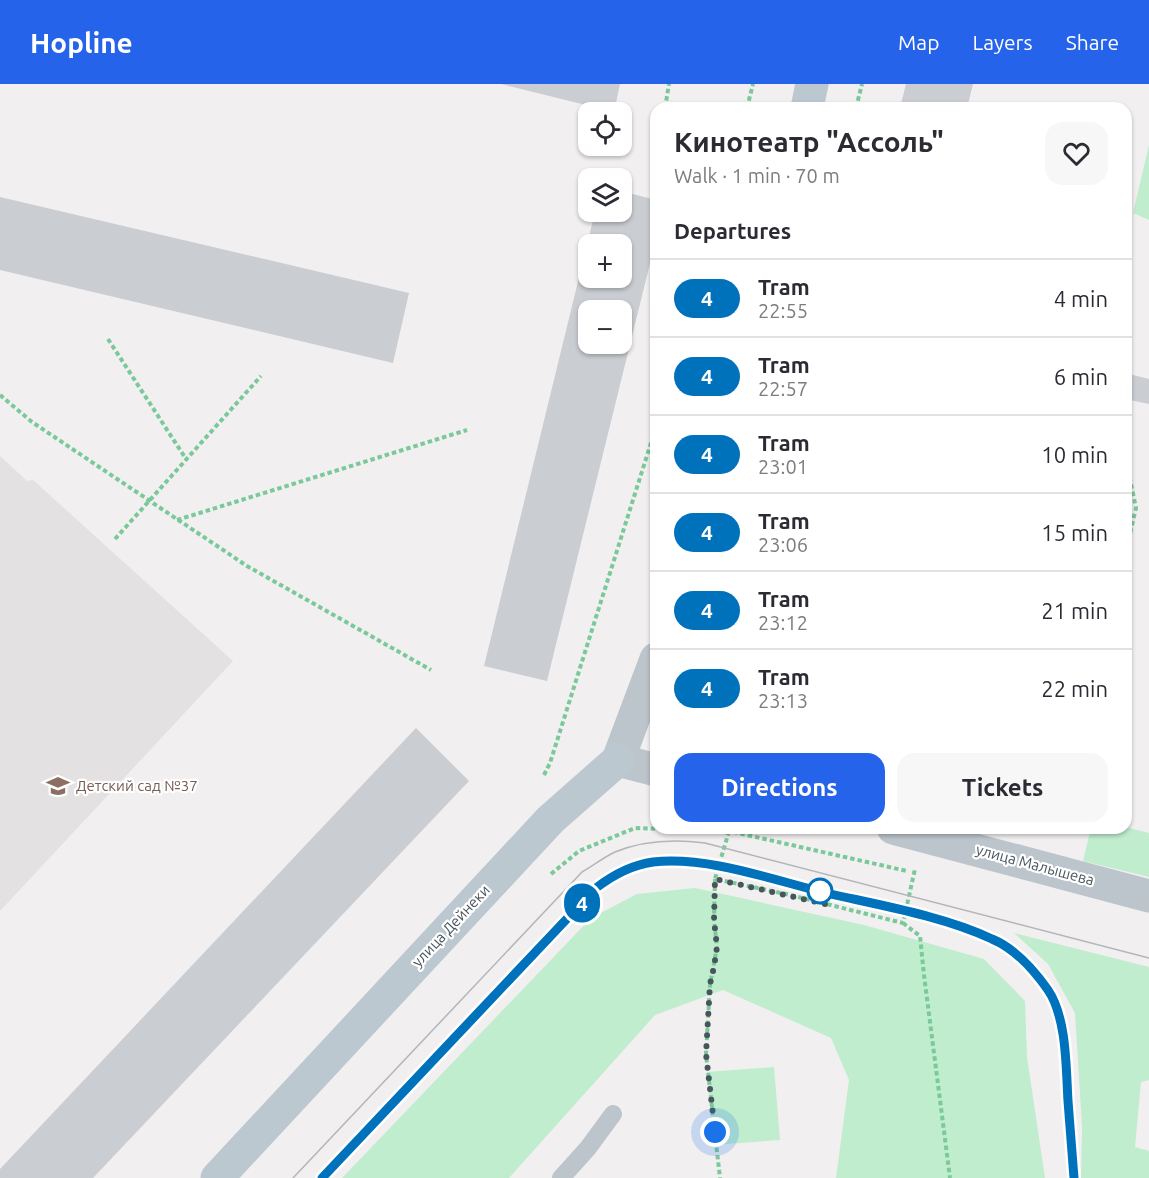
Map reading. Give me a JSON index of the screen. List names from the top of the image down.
{
  "streets": {
    "main road": ["улица Дейнеки"],
    "street": ["улица Малышева"]
  },
  "places": {
    "school or university": ["Детский сад №37"]
  },
  "lines": ["tram line 4"],
  "page": {
    "header": "Hopline",
    "nav": ["Map", "Layers", "Share"],
    "on_map": "4",
    "map_buttons": ["+", "−"],
    "heading": [
      ["Кинотеатр \"Ассоль\"", "Walk · 1 min · 70 m"],
      "Departures"
    ],
    "list": [
      {
        "mark": "4",
        "name": "Tram",
        "note": "22:55",
        "value": "4 min"
      },
      {
        "mark": "4",
        "name": "Tram",
        "note": "22:57",
        "value": "6 min"
      },
      {
        "mark": "4",
        "name": "Tram",
        "note": "23:01",
        "value": "10 min"
      },
      {
        "mark": "4",
        "name": "Tram",
        "note": "23:06",
        "value": "15 min"
      },
      {
        "mark": "4",
        "name": "Tram",
        "note": "23:12",
        "value": "21 min"
      },
      {
        "mark": "4",
        "name": "Tram",
        "note": "23:13",
        "value": "22 min"
      }
    ],
    "buttons": ["Directions", "Tickets"]
  }
}
